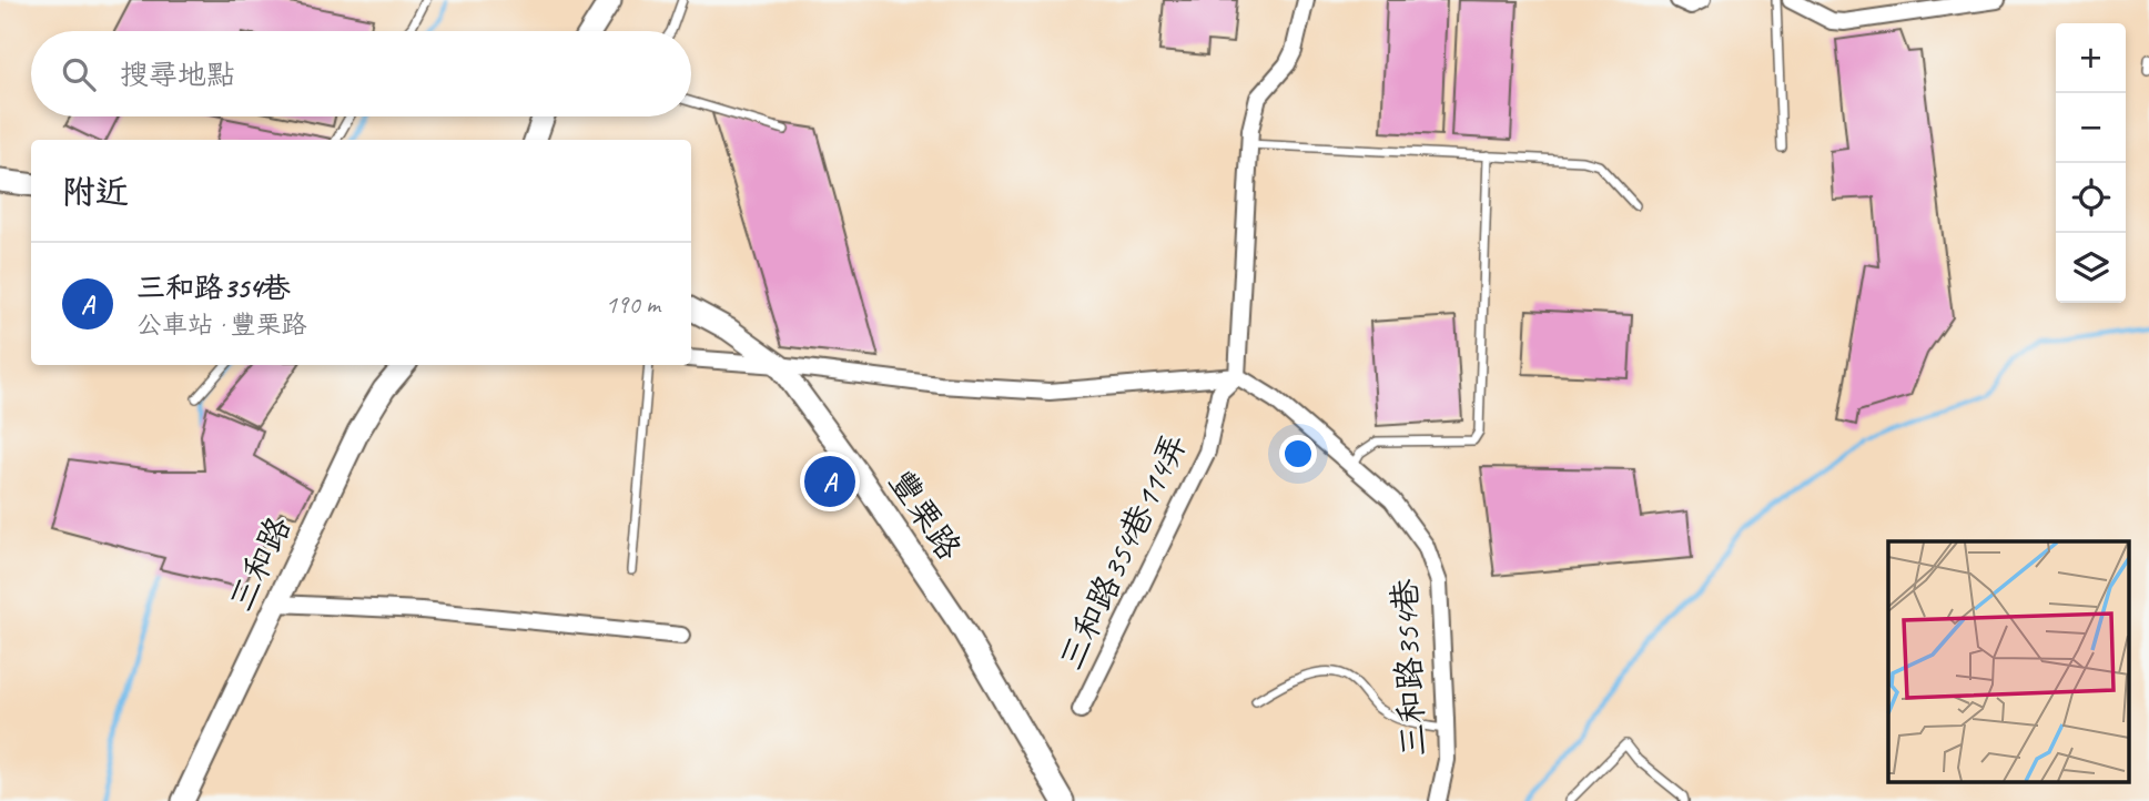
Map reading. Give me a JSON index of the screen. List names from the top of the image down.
{
  "streets": {
    "street": [
      "豐栗路",
      "三和路354巷114弄",
      "三和路",
      "三和路354巷"
    ]
  },
  "crossings": [
    ["三和路354巷114弄", "三和路354巷"]
  ],
  "page": {
    "map_buttons": ["+", "−"],
    "search": "搜尋地點",
    "heading": "附近",
    "list": [
      {
        "mark": "A",
        "name": "三和路354巷",
        "note": "公車站 · 豐栗路",
        "value": "190 m"
      }
    ],
    "pins": "A"
  }
}
